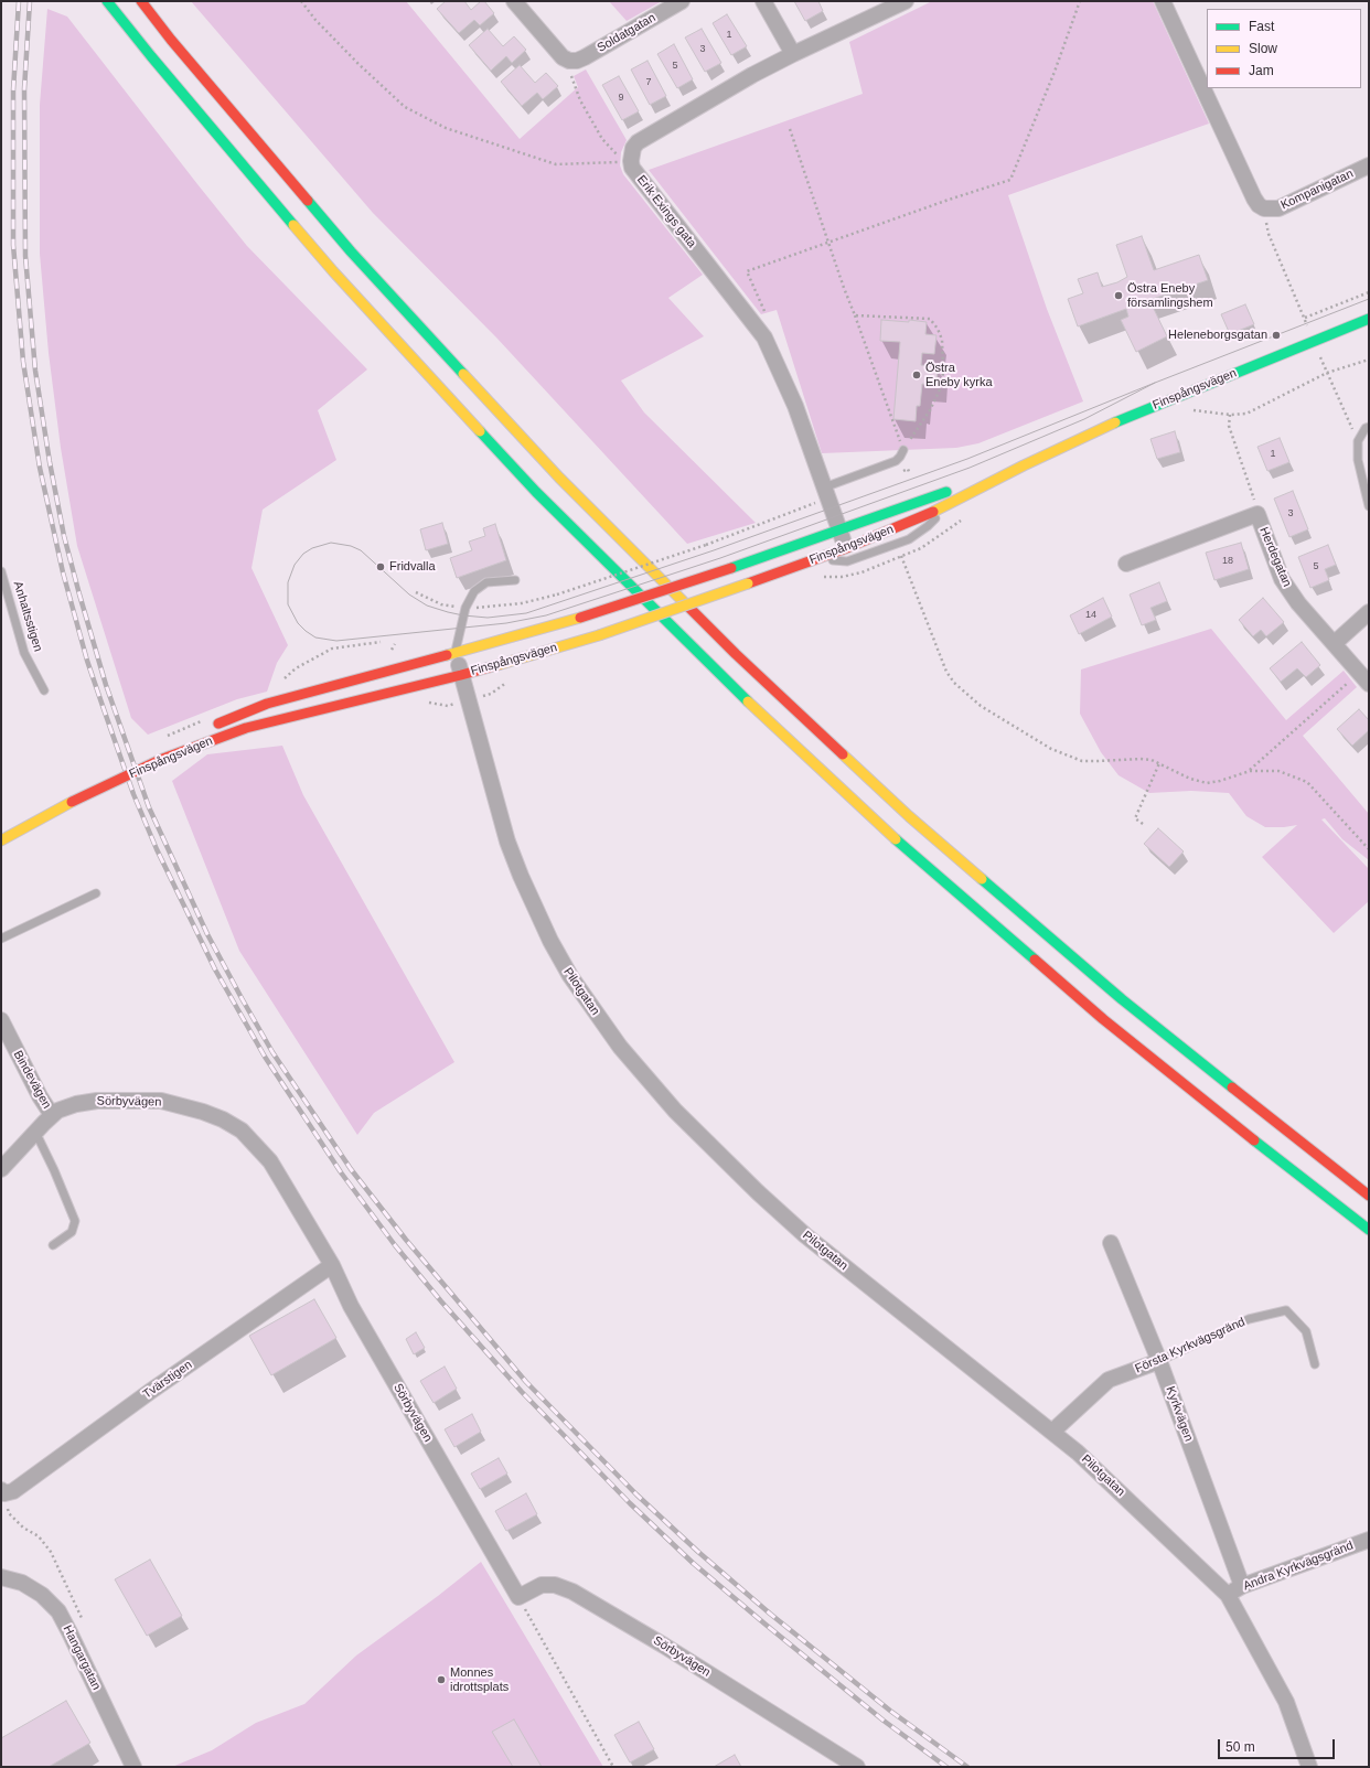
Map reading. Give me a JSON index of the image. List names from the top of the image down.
{
  "streets": {
    "main road": ["Finspångsvägen"],
    "street": [
      "Soldatgatan",
      "Kompanigatan",
      "Erik Exings gata",
      "Herdegatan",
      "Pilotgatan",
      "Bindevägen",
      "Sörbyvägen",
      "Första Kyrkvägsgränd",
      "Tvärstigen",
      "Kyrkvägen",
      "Andra Kyrkvägsgränd",
      "Hangargatan"
    ],
    "lane": ["Anhaltsstigen"]
  },
  "crossings": [
    ["Erik Exings gata", "Finspångsvägen"],
    ["Finspångsvägen", "Pilotgatan"],
    ["Pilotgatan", "Första Kyrkvägsgränd"],
    ["Pilotgatan", "Andra Kyrkvägsgränd"],
    ["Bindevägen", "Sörbyvägen"],
    ["Sörbyvägen", "Tvärstigen"],
    ["Första Kyrkvägsgränd", "Kyrkvägen"],
    ["Kyrkvägen", "Andra Kyrkvägsgränd"]
  ],
  "places": [
    "Östra Eneby församlingshem",
    "Heleneborgsgatan",
    "Östra Eneby kyrka",
    "Fridvalla",
    "Monnes idrottsplats"
  ],
  "house_numbers": [
    "1",
    "3",
    "5",
    "7",
    "9",
    "1",
    "3",
    "18",
    "5",
    "14"
  ],
  "legend": ["Fast", "Slow", "Jam"],
  "scale_bar": "50 m"
}
